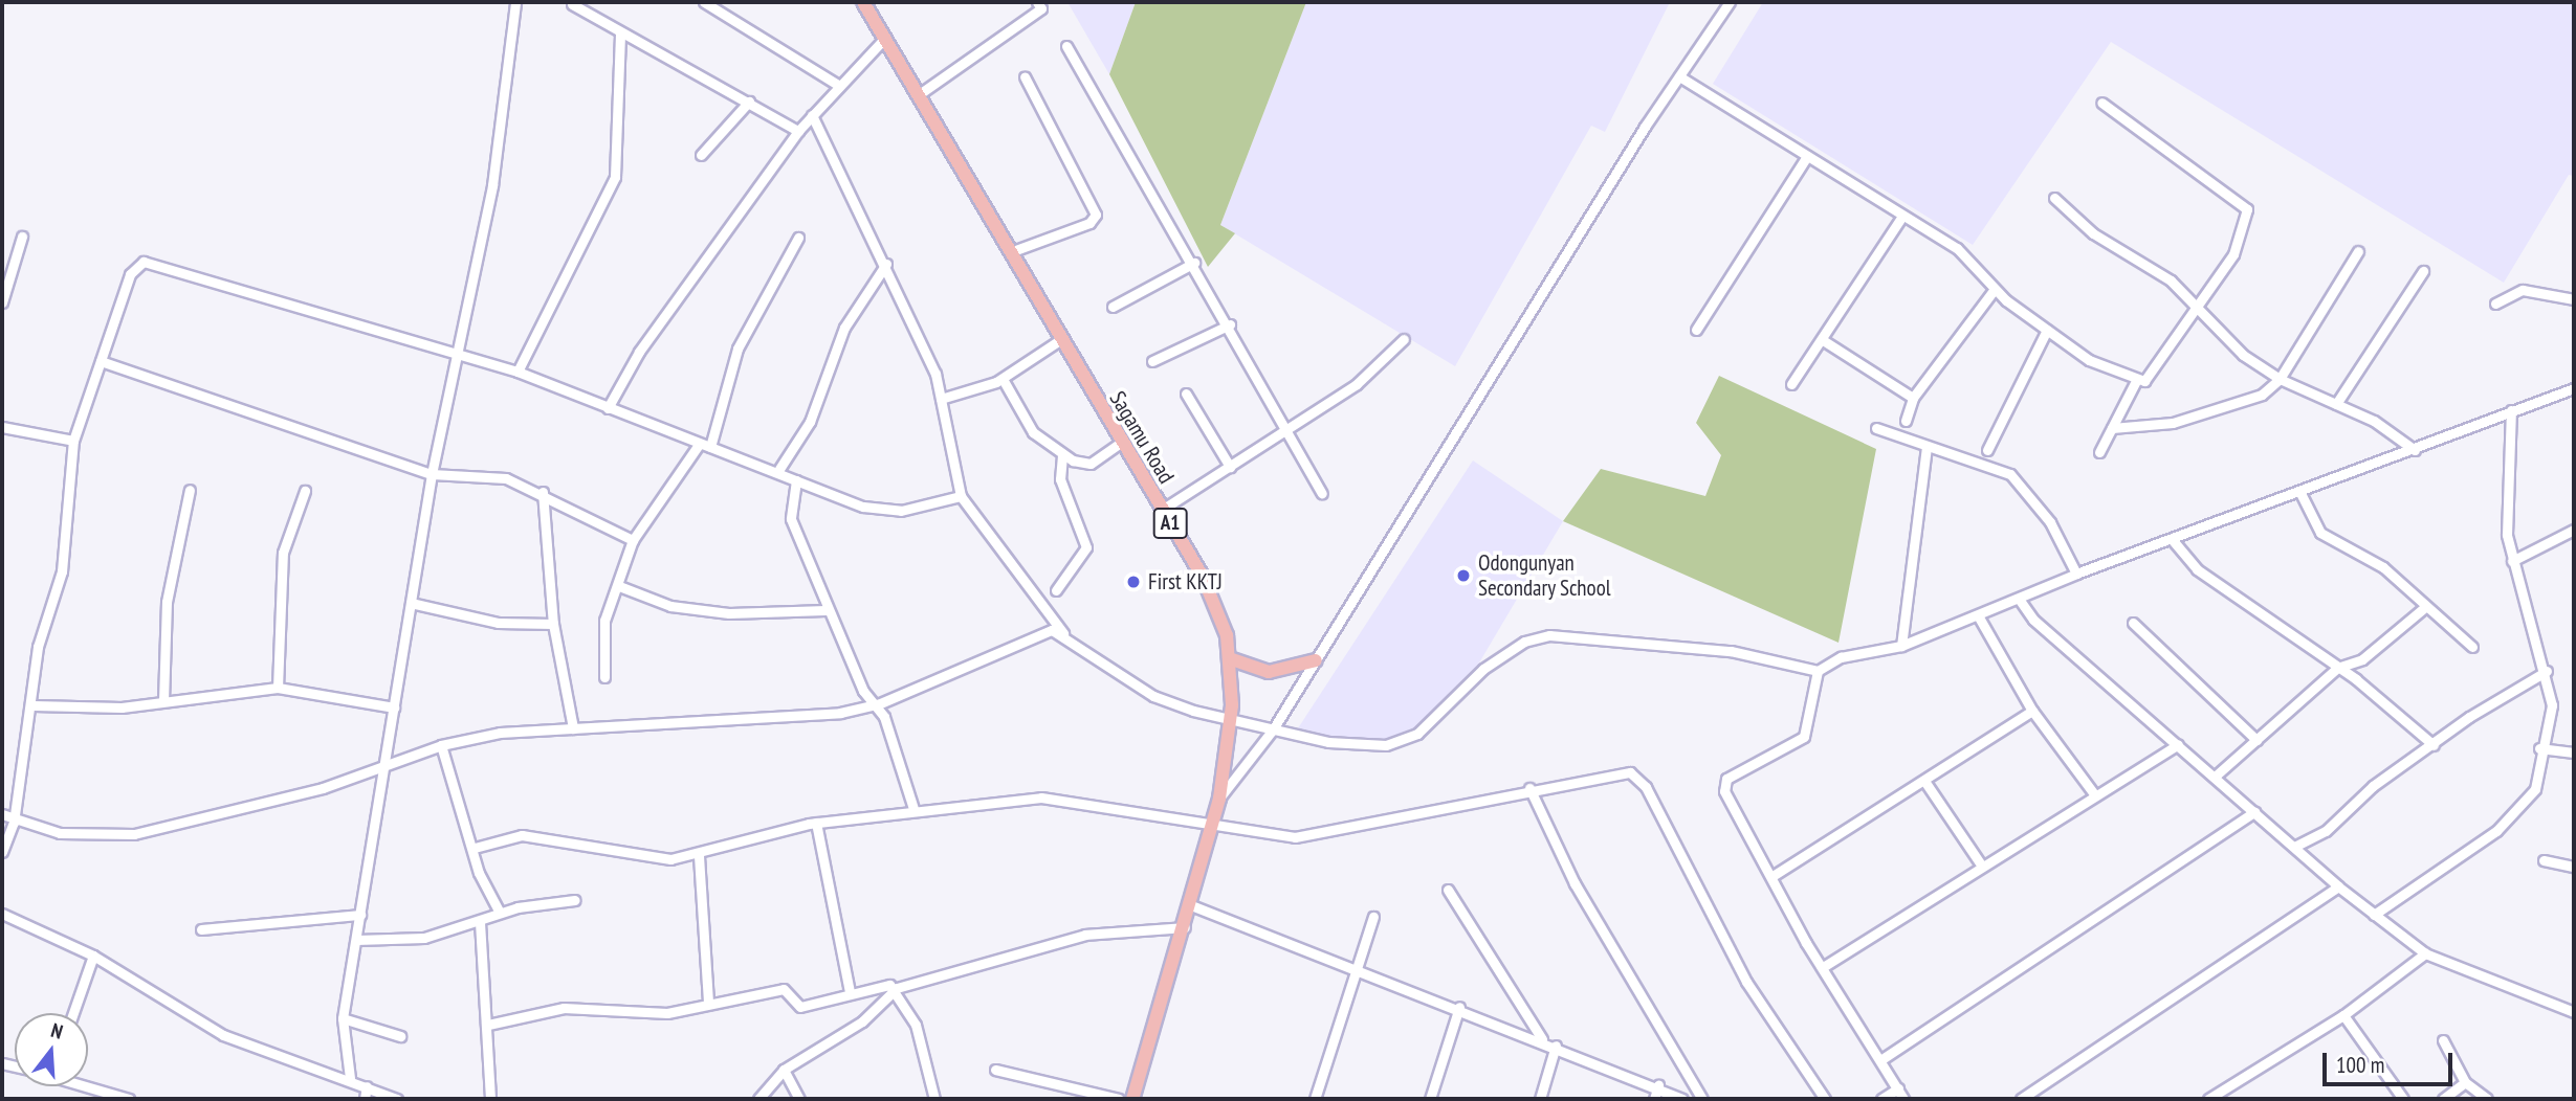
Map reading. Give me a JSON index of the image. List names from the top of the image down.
{
  "streets": {
    "highway": ["Sagamu Road", "A1"]
  },
  "places": ["Odongunyan Secondary School", "First KKTJ"],
  "scale_bar": "100 m",
  "north": "top"
}
